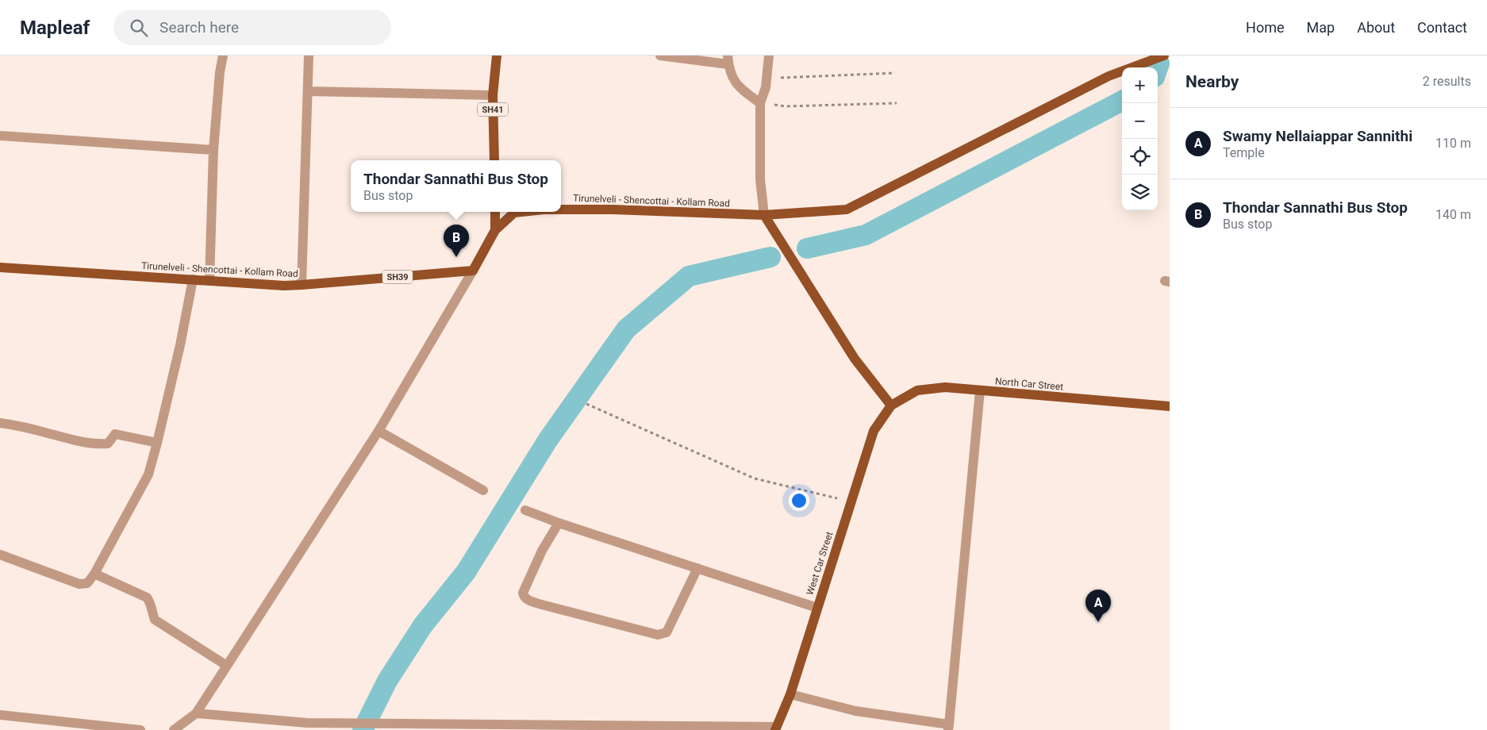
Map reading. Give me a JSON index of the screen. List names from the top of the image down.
{
  "streets": {
    "main road": [
      "SH41",
      "Tirunelveli - Shencottai - Kollam Road",
      "SH39",
      "North Car Street",
      "West Car Street"
    ]
  },
  "crossings": [
    ["North Car Street", "West Car Street"]
  ],
  "page": {
    "header": "Mapleaf",
    "search": "Search here",
    "nav": [
      "Home",
      "Map",
      "About",
      "Contact"
    ],
    "heading": ["Nearby", "2 results"],
    "map_buttons": ["+", "−"],
    "list": [
      {
        "mark": "A",
        "name": "Swamy Nellaiappar Sannithi",
        "note": "Temple",
        "value": "110 m"
      },
      {
        "mark": "B",
        "name": "Thondar Sannathi Bus Stop",
        "note": "Bus stop",
        "value": "140 m"
      }
    ],
    "popup": ["Thondar Sannathi Bus Stop", "Bus stop"],
    "pins": ["B", "A"]
  }
}
